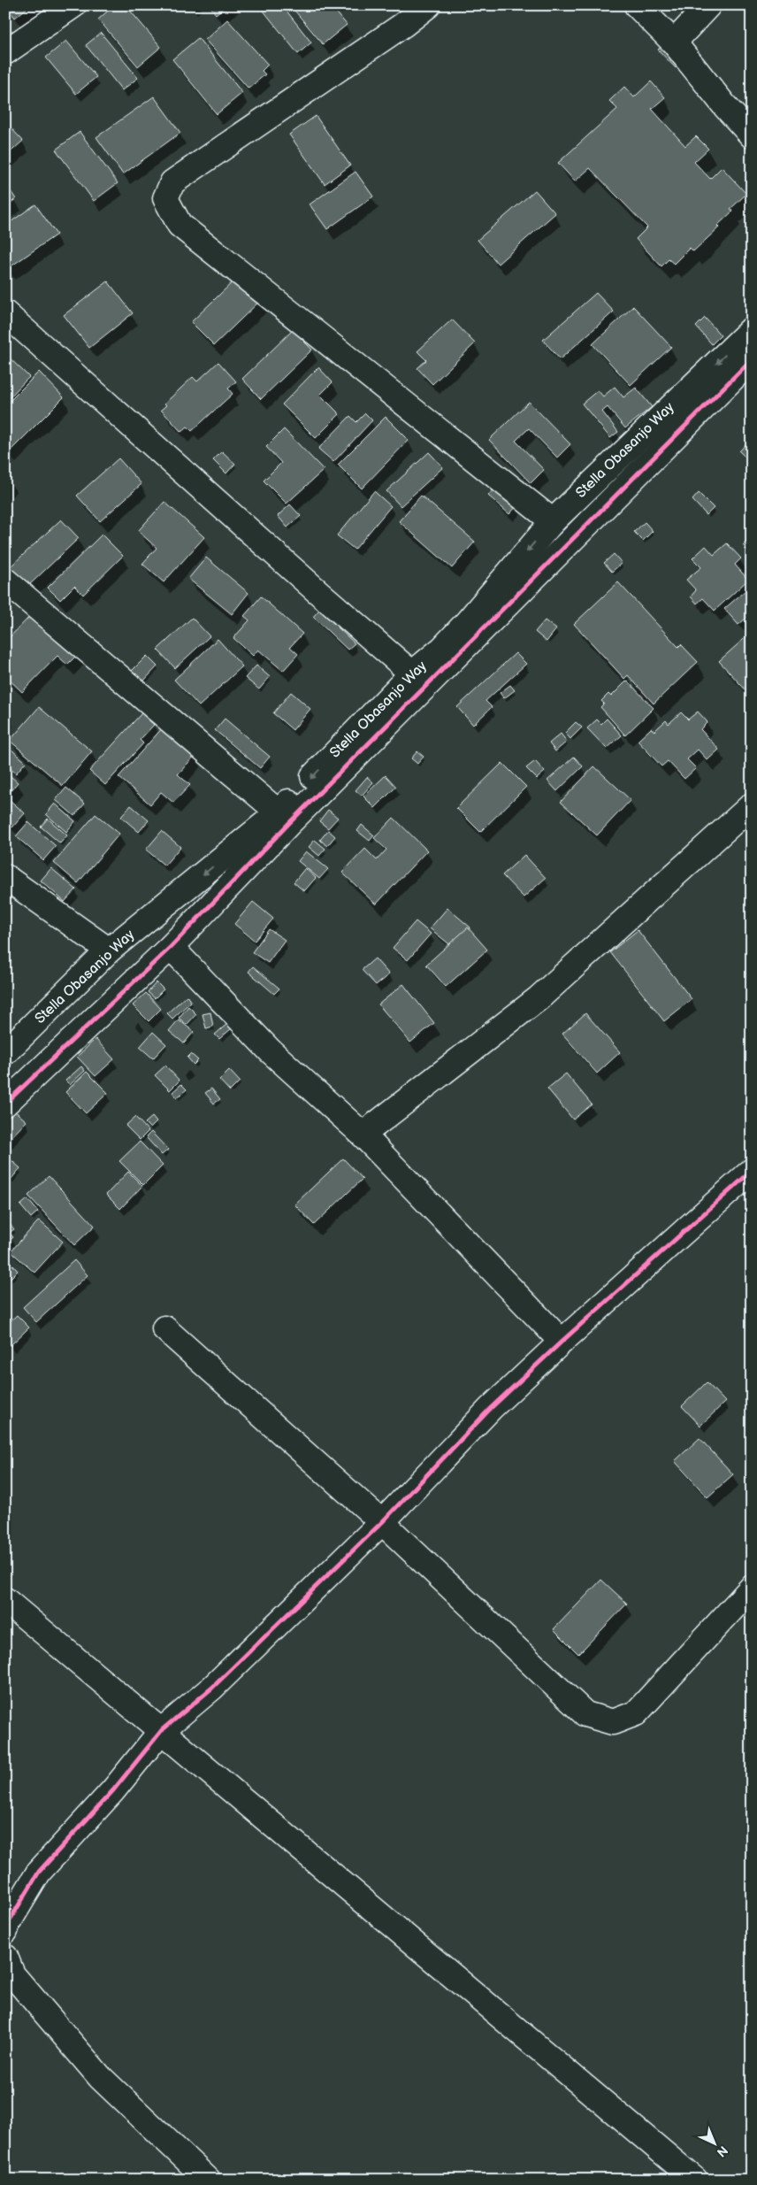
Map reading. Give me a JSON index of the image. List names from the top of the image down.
{
  "streets": {
    "street": ["Stella Obasanjo Way"]
  },
  "north": "bottom right"
}
